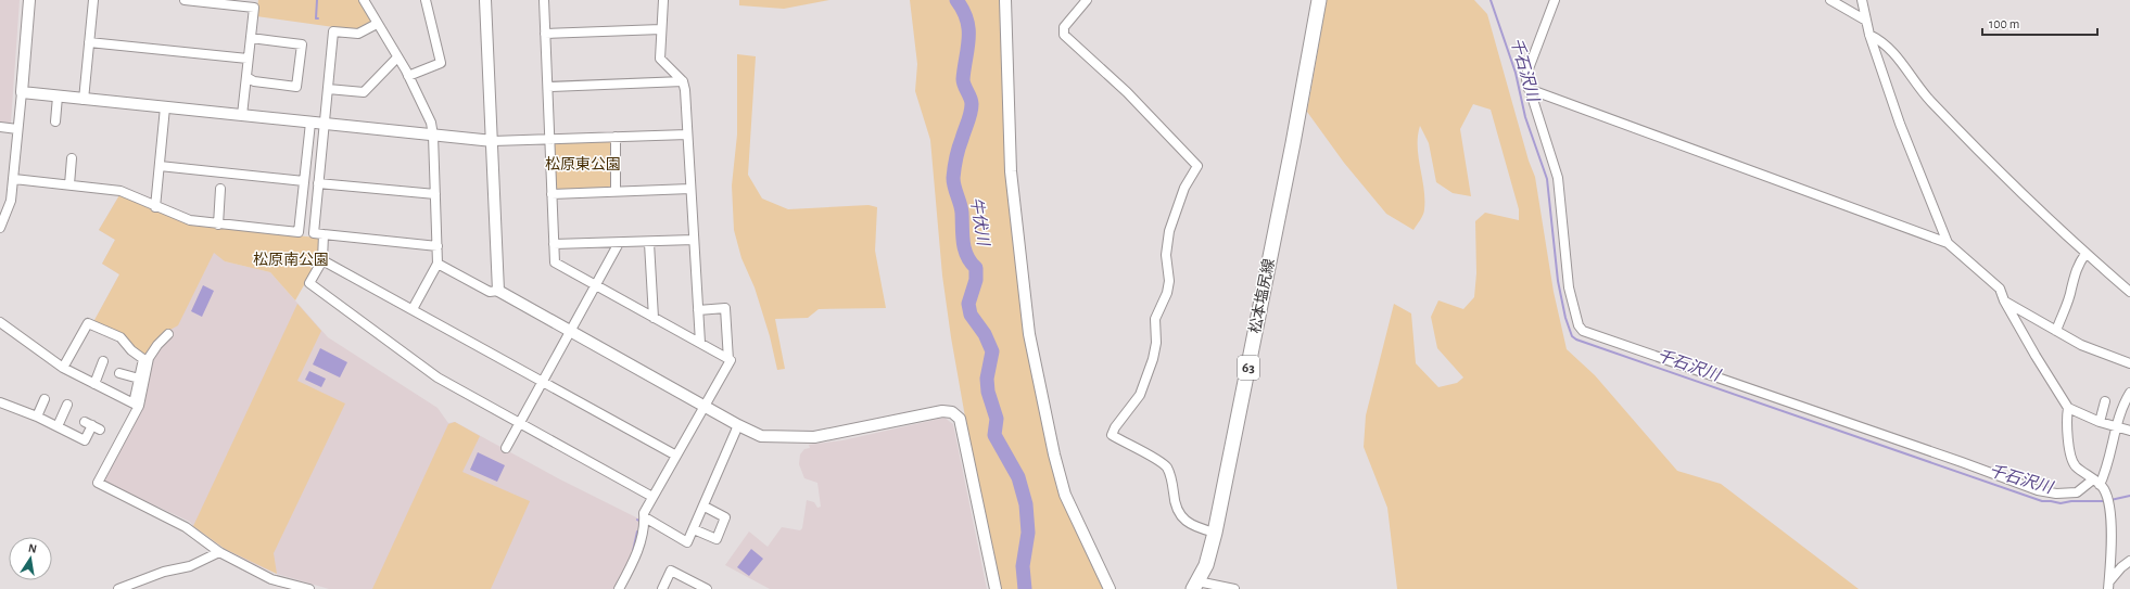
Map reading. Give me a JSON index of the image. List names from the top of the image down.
{
  "streets": {
    "main road": ["松本塩尻線", "63"]
  },
  "water": ["千石沢川", "牛伏川"],
  "parks": ["松原東公園", "松原南公園"],
  "scale_bar": "100 m",
  "north": "top"
}
